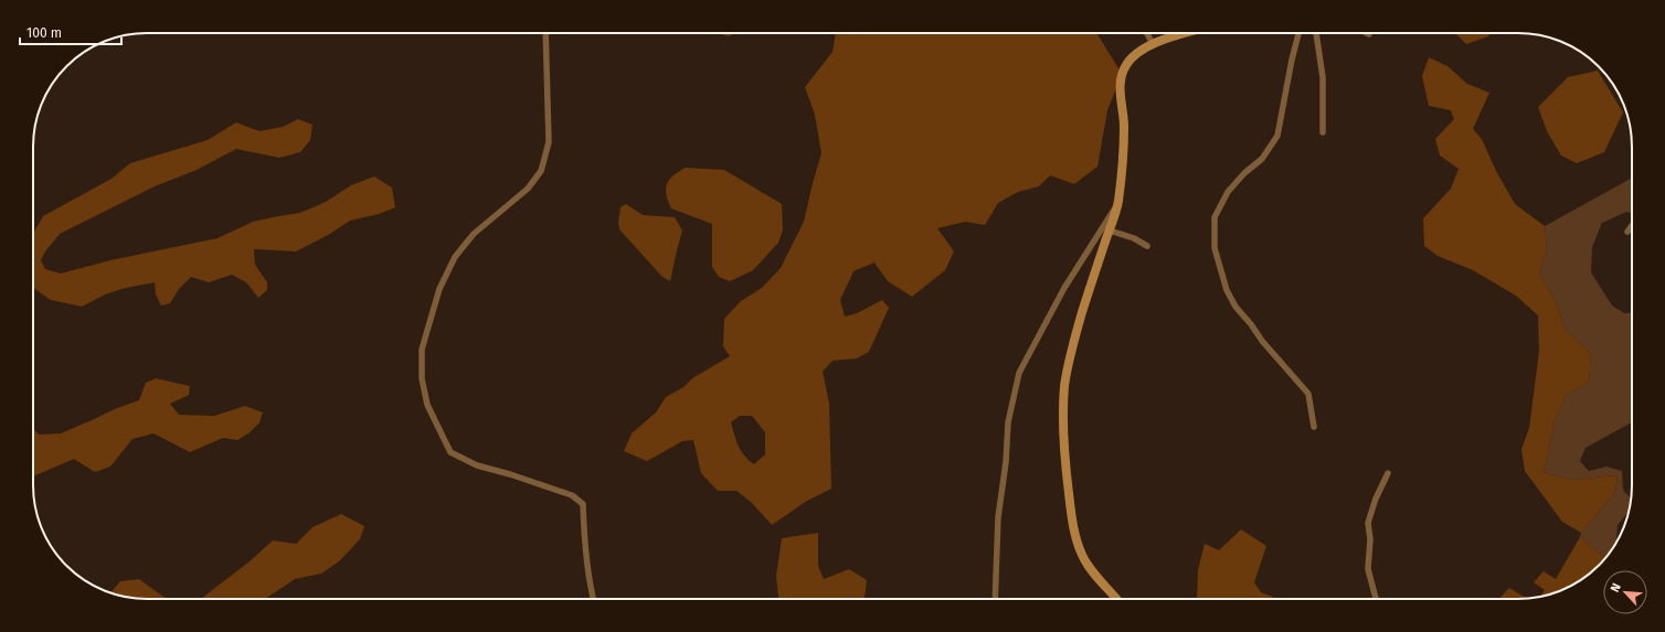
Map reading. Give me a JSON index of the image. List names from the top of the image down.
{
  "scale_bar": "100 m",
  "north": "top left"
}
